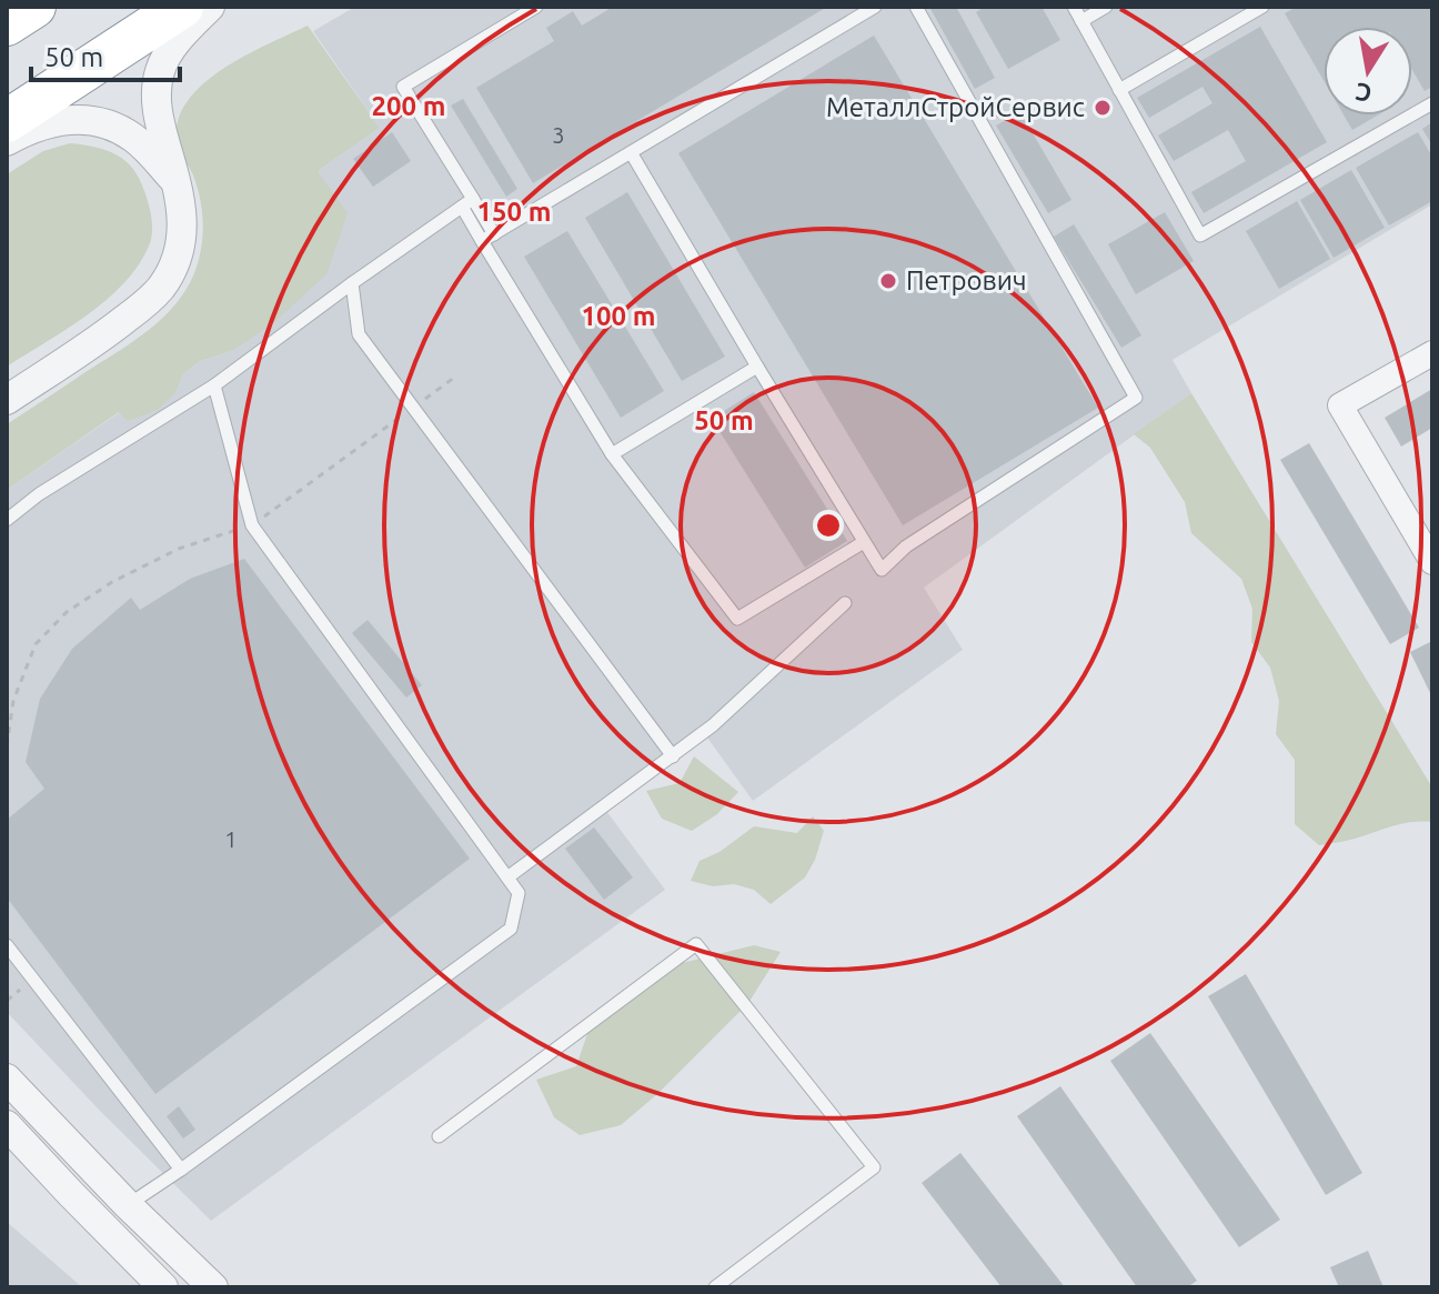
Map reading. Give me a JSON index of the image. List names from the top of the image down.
{
  "places": ["МеталлСтройСервис", "Петрович"],
  "house_numbers": ["3", "1"],
  "scale_bar": "50 m",
  "north": "bottom",
  "rings": [
    "200 m",
    "150 m",
    "100 m",
    "50 m"
  ]
}
